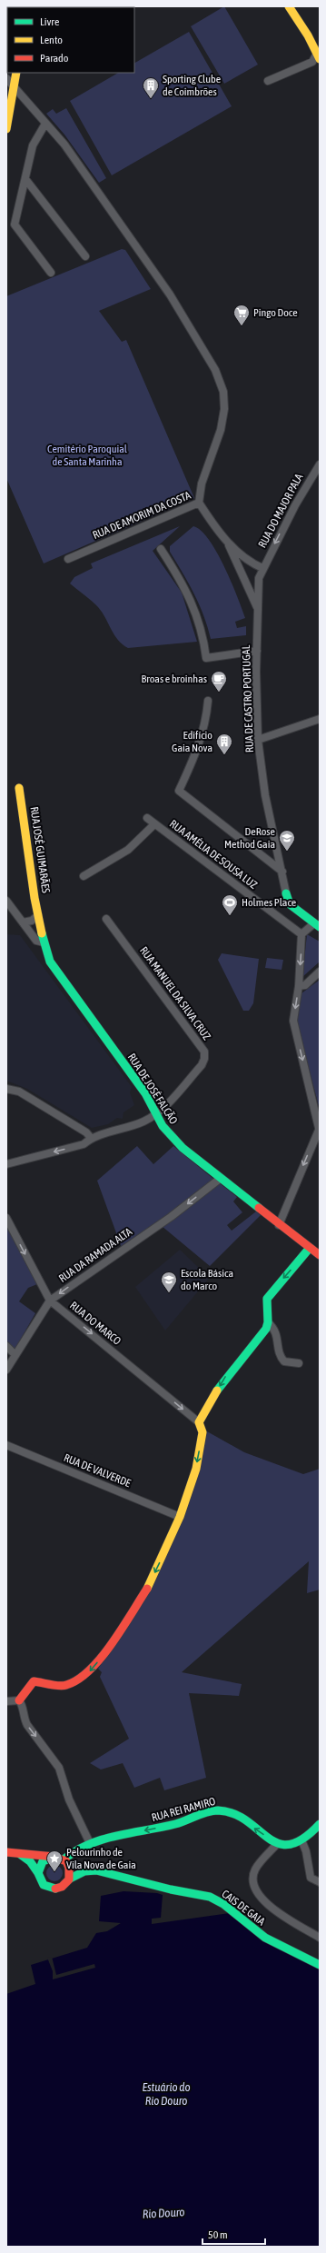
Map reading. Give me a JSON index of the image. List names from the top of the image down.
{
  "streets": {
    "street": [
      "RUA DO MAJOR PALA",
      "RUA DE AMORIM DA COSTA",
      "RUA DE CASTRO PORTUGAL",
      "RUA JOSÉ GUIMARÃES",
      "RUA AMÉLIA DE SOUSA LUZ",
      "RUA MANUEL DA SILVA CRUZ",
      "RUA DE JOSÉ FALCÃO",
      "RUA DA RAMADA ALTA",
      "RUA DO MARCO",
      "RUA DE VALVERDE",
      "RUA REI RAMIRO",
      "CAIS DE GAIA"
    ]
  },
  "crossings": [
    ["RUA DO MAJOR PALA", "RUA DE AMORIM DA COSTA"],
    ["RUA DO MAJOR PALA", "RUA DE CASTRO PORTUGAL"],
    ["RUA DE AMORIM DA COSTA", "RUA DE CASTRO PORTUGAL"],
    ["RUA JOSÉ GUIMARÃES", "RUA DE JOSÉ FALCÃO"],
    ["RUA MANUEL DA SILVA CRUZ", "RUA DE JOSÉ FALCÃO"],
    ["RUA DE JOSÉ FALCÃO", "RUA DA RAMADA ALTA"],
    ["RUA DA RAMADA ALTA", "RUA DO MARCO"],
    ["RUA REI RAMIRO", "CAIS DE GAIA"]
  ],
  "one_way": [
    "RUA DO MAJOR PALA",
    "RUA DA RAMADA ALTA",
    "RUA DO MARCO",
    "RUA REI RAMIRO"
  ],
  "water": ["Estuário do Rio Douro", "Rio Douro"],
  "parks": ["Cemitério Paroquial de Santa Marinha"],
  "places": {
    "building": ["Sporting Clube de Coimbrões", "Edifício Gaia Nova"],
    "supermarket": ["Pingo Doce"],
    "cafe": ["Broas e broinhas"],
    "school or university": ["DeRose Method Gaia", "Escola Básica do Marco"],
    "sports": ["Holmes Place"],
    "place": ["Pelourinho de Vila Nova de Gaia"]
  },
  "legend": ["Livre", "Lento", "Parado"],
  "scale_bar": "50 m"
}
